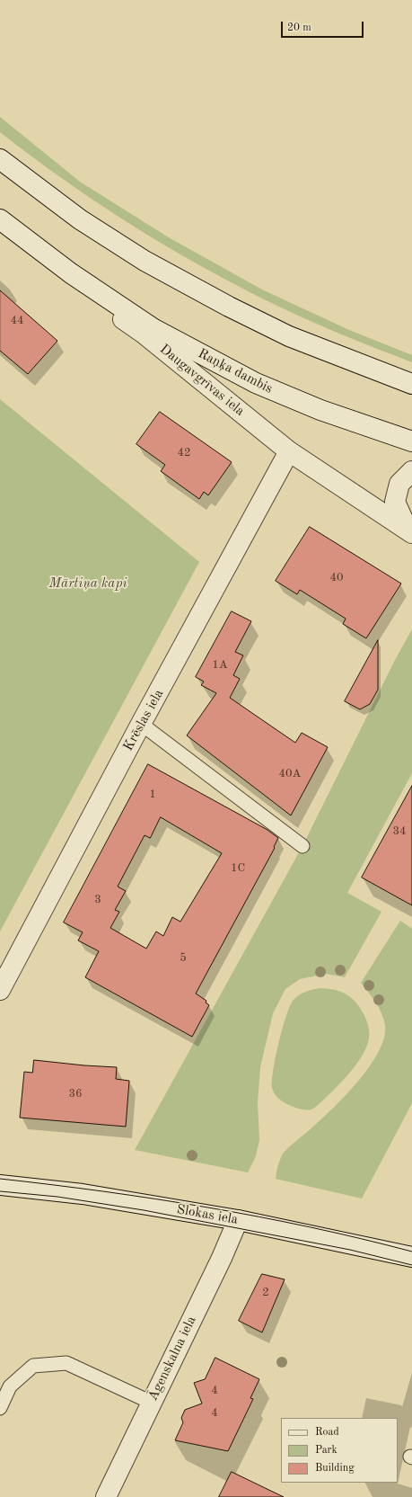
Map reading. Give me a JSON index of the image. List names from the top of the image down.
{
  "streets": {
    "street": [
      "Raņķa dambis",
      "Daugavgrīvas iela",
      "Krēslas iela",
      "Slokas iela",
      "Āgenskalna iela"
    ]
  },
  "crossings": [
    ["Raņķa dambis", "Daugavgrīvas iela"],
    ["Daugavgrīvas iela", "Krēslas iela"],
    ["Slokas iela", "Āgenskalna iela"]
  ],
  "parks": ["Mārtiņa kapi"],
  "house_numbers": [
    "44",
    "42",
    "40",
    "1A",
    "40A",
    "1",
    "34",
    "1C",
    "3",
    "5",
    "36",
    "2",
    "4",
    "4"
  ],
  "legend": ["Road", "Park", "Building"],
  "scale_bar": "20 m"
}
